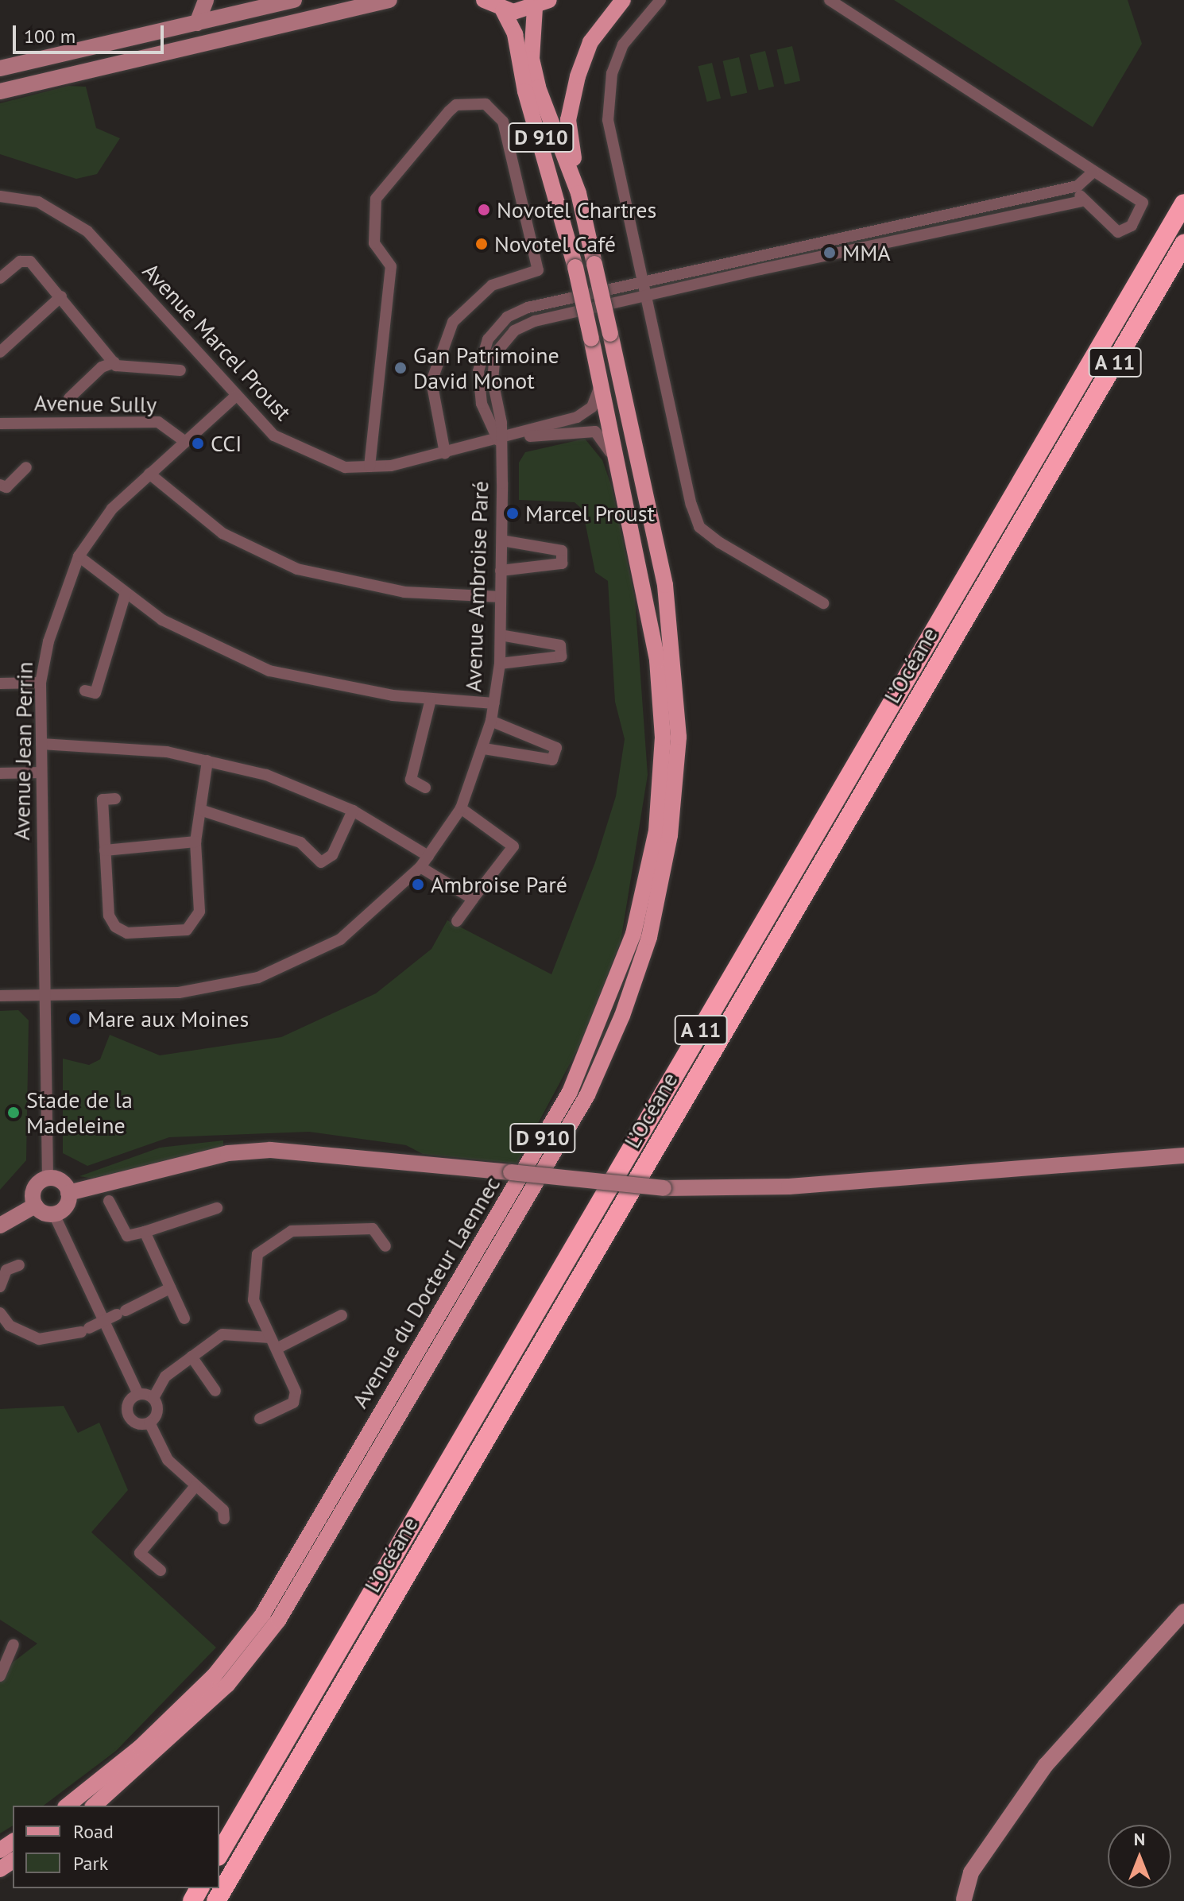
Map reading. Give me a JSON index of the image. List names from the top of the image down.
{
  "streets": {
    "highway": ["A 11", "L’Océane"],
    "main road": ["D 910", "Avenue du Docteur Laennec"],
    "street": [
      "Avenue Marcel Proust",
      "Avenue Sully",
      "Avenue Ambroise Paré",
      "Avenue Jean Perrin"
    ]
  },
  "crossings": [
    ["D 910", "Avenue du Docteur Laennec"],
    ["Avenue Marcel Proust", "Avenue Ambroise Paré"],
    ["Avenue Marcel Proust", "Avenue Jean Perrin"],
    ["Avenue Marcel Proust", "Avenue du Docteur Laennec"],
    ["Avenue Sully", "Avenue Jean Perrin"],
    ["Avenue Ambroise Paré", "Avenue Jean Perrin"]
  ],
  "places": [
    "Novotel Chartres",
    "Novotel Café",
    "MMA",
    "Gan Patrimoine David Monot",
    "CCI",
    "Marcel Proust",
    "Ambroise Paré",
    "Mare aux Moines",
    "Stade de la Madeleine"
  ],
  "legend": ["Road", "Park"],
  "scale_bar": "100 m",
  "north": "top"
}
